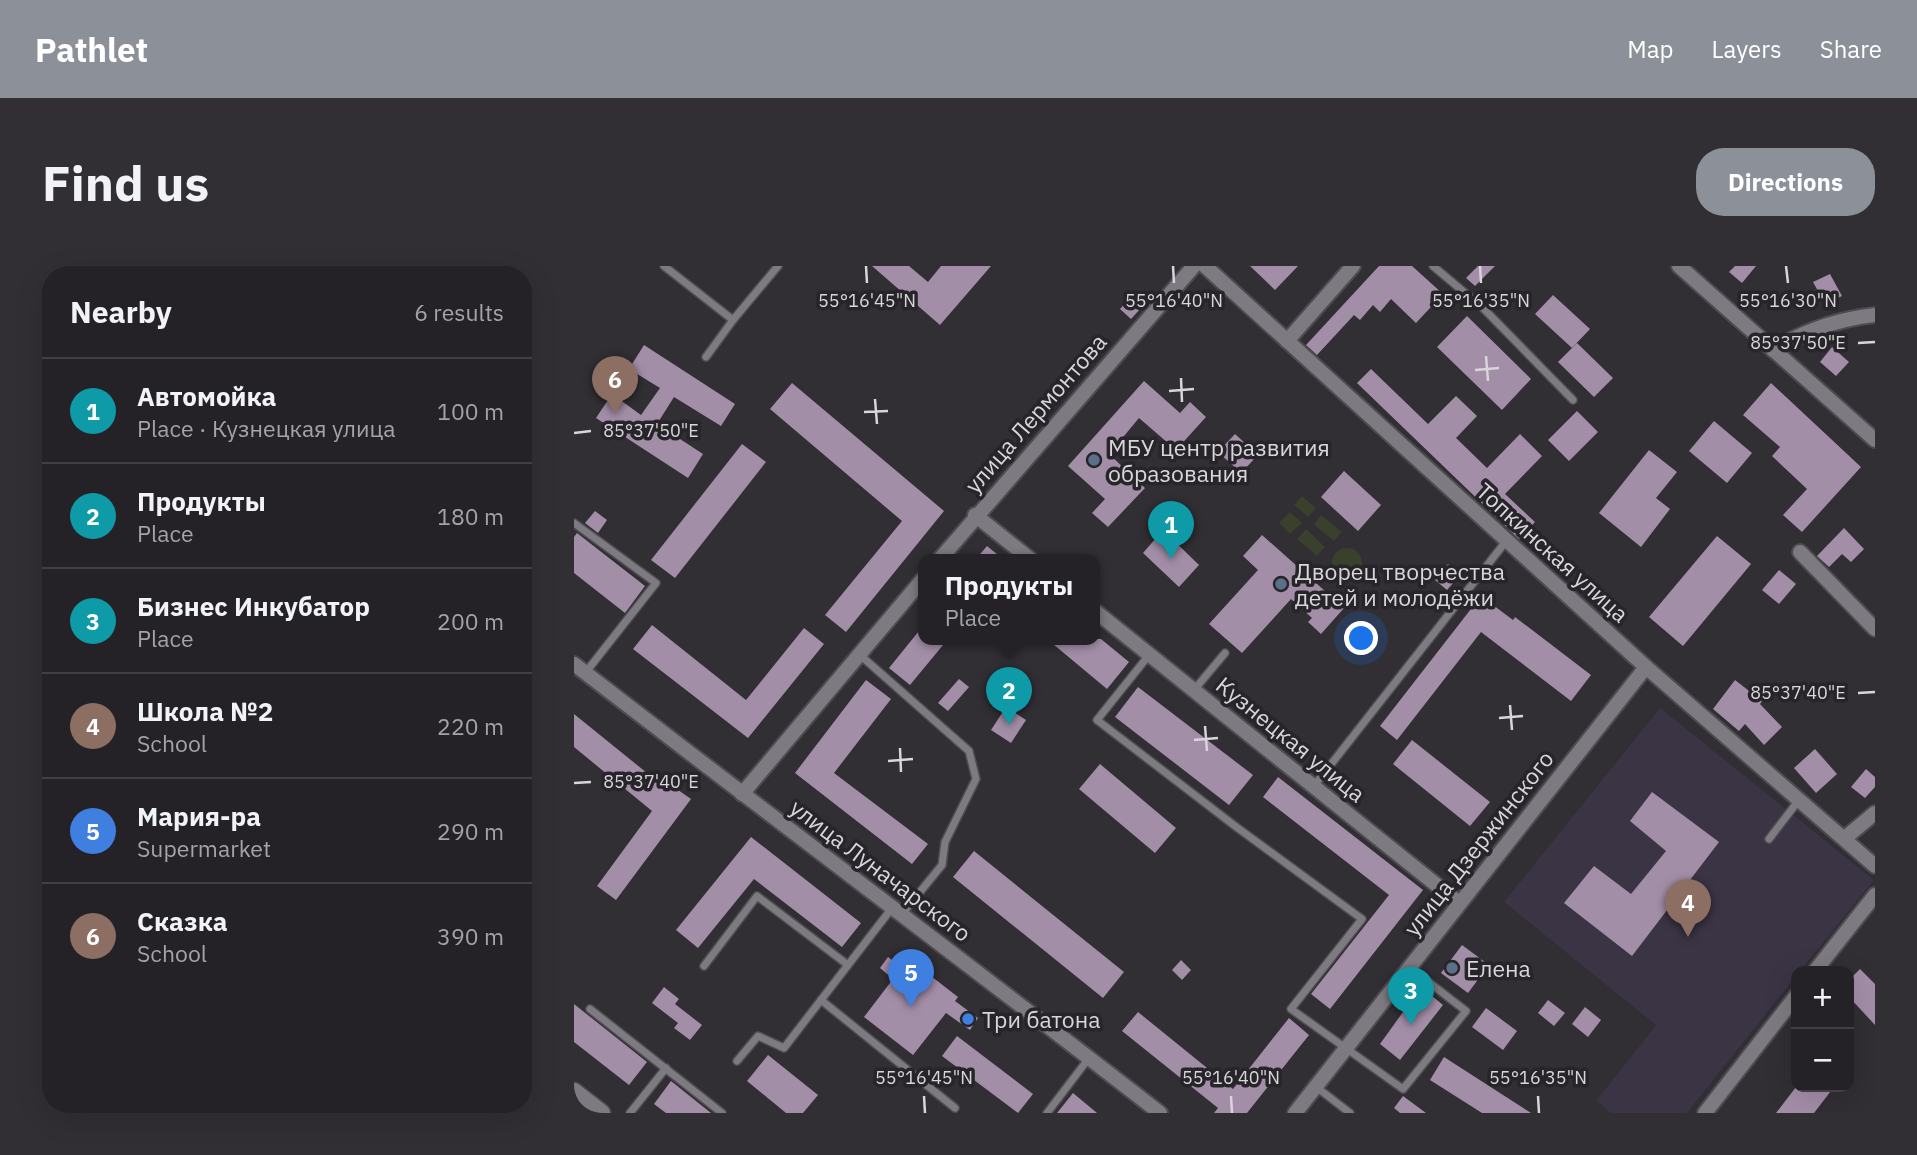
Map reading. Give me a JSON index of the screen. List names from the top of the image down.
{
  "streets": {
    "street": [
      "улица Лермонтова",
      "Топкинская улица",
      "Кузнецкая улица",
      "улица Дзержинского",
      "улица Луначарского"
    ]
  },
  "crossings": [
    ["Топкинская улица", "улица Дзержинского"],
    ["Кузнецкая улица", "улица Дзержинского"]
  ],
  "places": [
    "МБУ центр развития образования",
    "Дворец творчества детей и молодёжи",
    "Елена",
    "Три батона"
  ],
  "page": {
    "header": "Pathlet",
    "nav": ["Map", "Layers", "Share"],
    "buttons": "Directions",
    "title": "Find us",
    "heading": ["Nearby", "6 results"],
    "pins": [
      "6",
      "1",
      "2",
      "4",
      "5",
      "3"
    ],
    "list": [
      {
        "mark": "1",
        "name": "Автомойка",
        "note": "Place · Кузнецкая улица",
        "value": "100 m"
      },
      {
        "mark": "2",
        "name": "Продукты",
        "note": "Place",
        "value": "180 m"
      },
      {
        "mark": "3",
        "name": "Бизнес Инкубатор",
        "note": "Place",
        "value": "200 m"
      },
      {
        "mark": "4",
        "name": "Школа №2",
        "note": "School",
        "value": "220 m"
      },
      {
        "mark": "5",
        "name": "Мария-ра",
        "note": "Supermarket",
        "value": "290 m"
      },
      {
        "mark": "6",
        "name": "Сказка",
        "note": "School",
        "value": "390 m"
      }
    ],
    "popup": ["Продукты", "Place"],
    "map_buttons": ["+", "−"]
  },
  "coordinates": [
    "55°16'45\"N",
    "55°16'40\"N",
    "55°16'35\"N",
    "55°16'30\"N",
    "85°37'50\"E",
    "85°37'40\"E"
  ]
}
